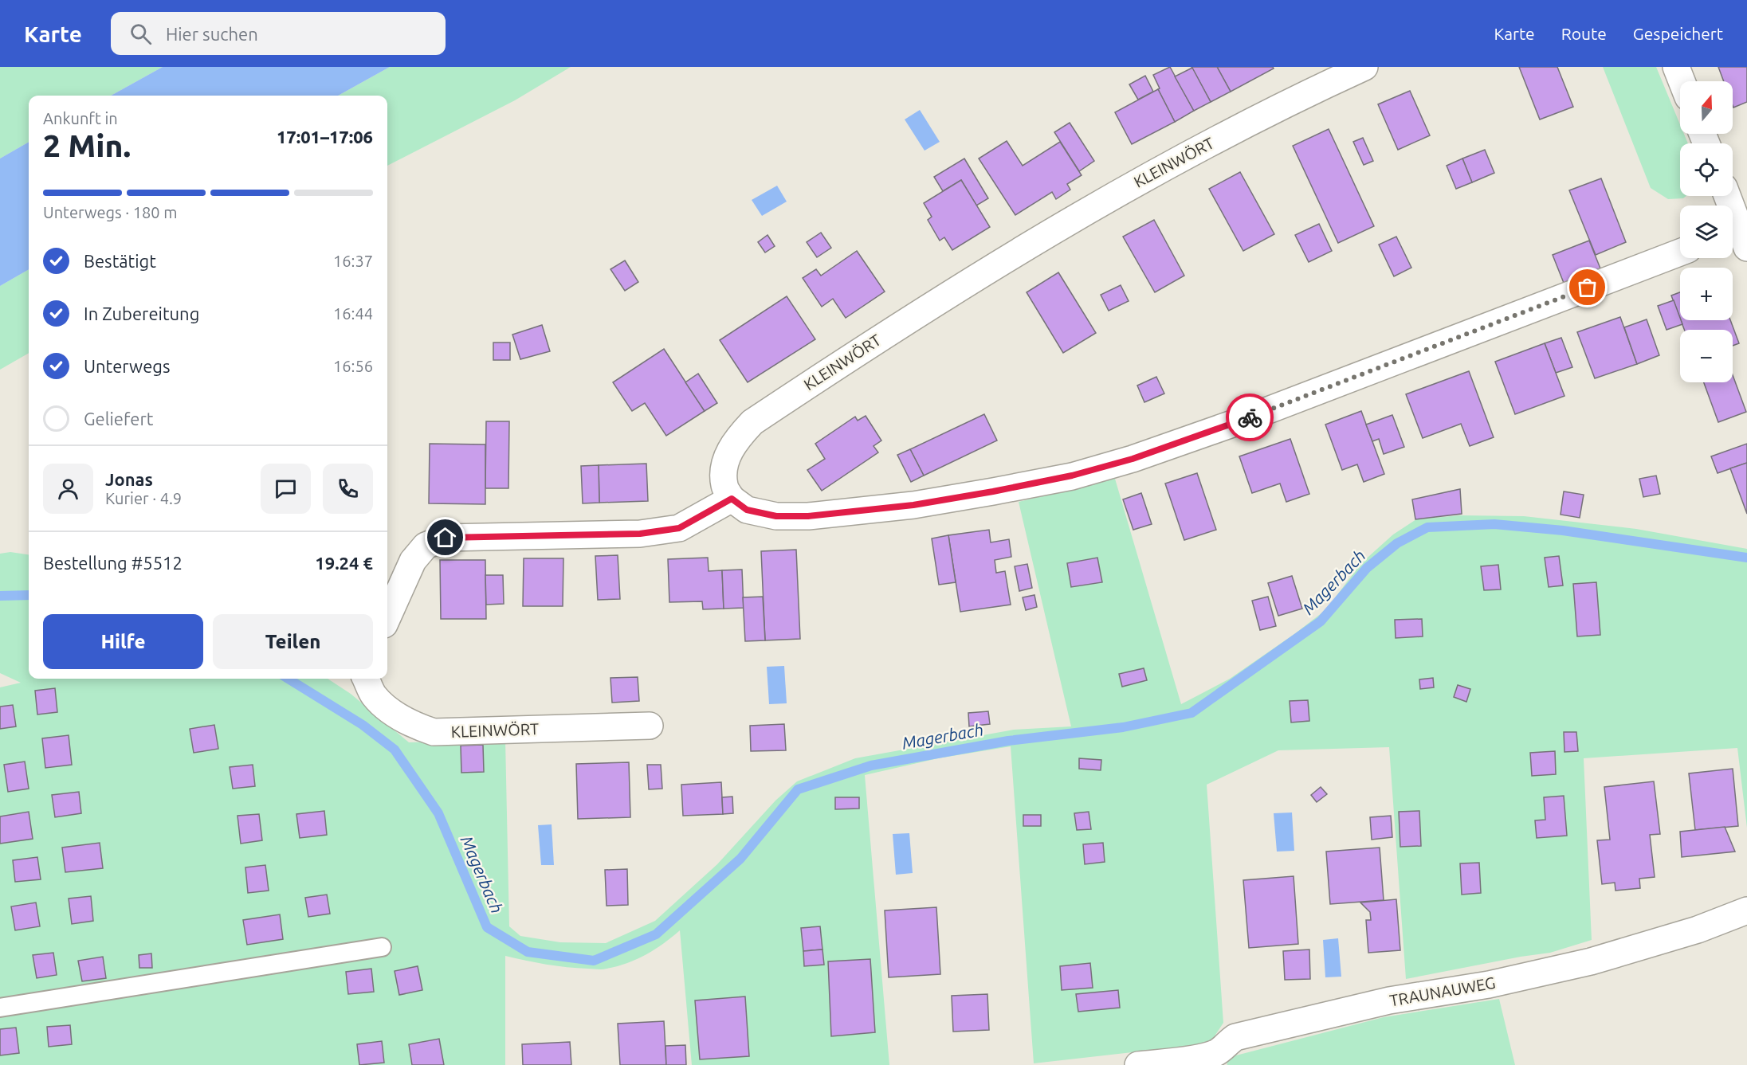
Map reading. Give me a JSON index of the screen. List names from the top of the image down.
{
  "streets": {
    "street": ["KLEINWÖRT", "TRAUNAUWEG"]
  },
  "water": ["Magerbach"],
  "north": "top",
  "page": {
    "header": "Karte",
    "search": "Hier suchen",
    "nav": ["Karte", "Route", "Gespeichert"],
    "map_buttons": ["+", "−"],
    "heading": ["2 Min.", "Ankunft in", "17:01–17:06"],
    "panel": [
      "Jonas",
      "Kurier · 4.9",
      "Bestellung #5512",
      "19.24 €"
    ],
    "bar": "Unterwegs · 180 m",
    "list": [
      ["Bestätigt", "16:37"],
      ["In Zubereitung", "16:44"],
      ["Unterwegs", "16:56"],
      "Geliefert"
    ],
    "buttons": ["Hilfe", "Teilen"]
  }
}
